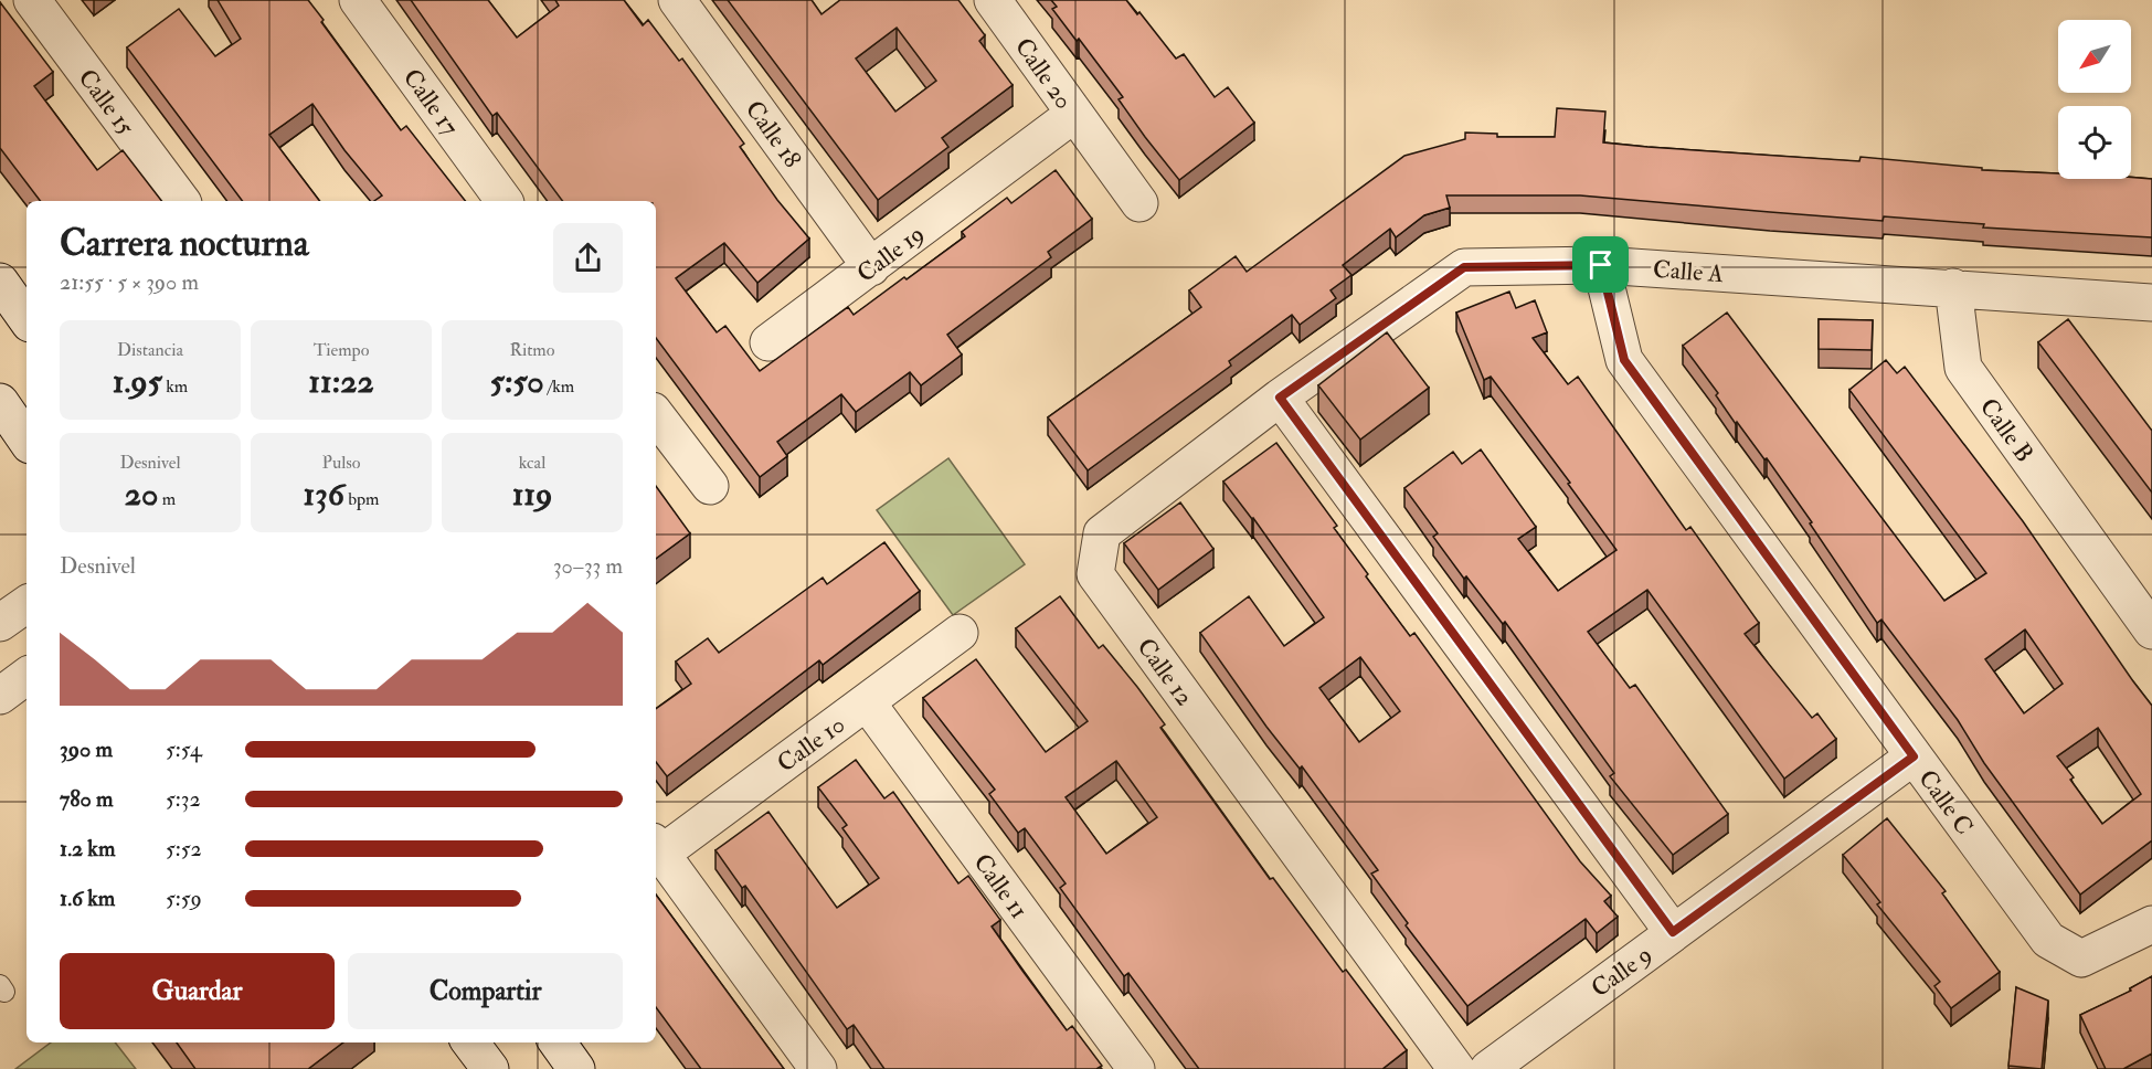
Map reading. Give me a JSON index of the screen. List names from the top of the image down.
{
  "streets": {
    "street": [
      "Calle 20",
      "Calle 15",
      "Calle 17",
      "Calle 18",
      "Calle 19",
      "Calle A",
      "Calle B",
      "Calle 12",
      "Calle 10",
      "Calle C",
      "Calle 11",
      "Calle 9"
    ]
  },
  "crossings": [
    ["Calle 20", "Calle 19"],
    ["Calle 18", "Calle 19"],
    ["Calle A", "Calle B"],
    ["Calle A", "Calle 12"],
    ["Calle A", "Calle C"],
    ["Calle 10", "Calle 11"],
    ["Calle C", "Calle 9"]
  ],
  "north": "bottom left",
  "page": {
    "heading": ["Carrera nocturna", "21:55 · 5 × 390 m"],
    "stats": [
      ["Distancia", "1.95 km"],
      ["Tiempo", "11:22"],
      ["Ritmo", "5:50 /km"],
      ["Desnivel", "20 m"],
      ["Pulso", "136 bpm"],
      ["kcal", "119"]
    ],
    "chart": ["Desnivel", "30–33 m"],
    "list": [
      {
        "name": "390 m",
        "note": "5:54"
      },
      {
        "name": "780 m",
        "note": "5:32"
      },
      {
        "name": "1.2 km",
        "note": "5:52"
      },
      {
        "name": "1.6 km",
        "note": "5:59"
      }
    ],
    "buttons": ["Guardar", "Compartir"]
  }
}
